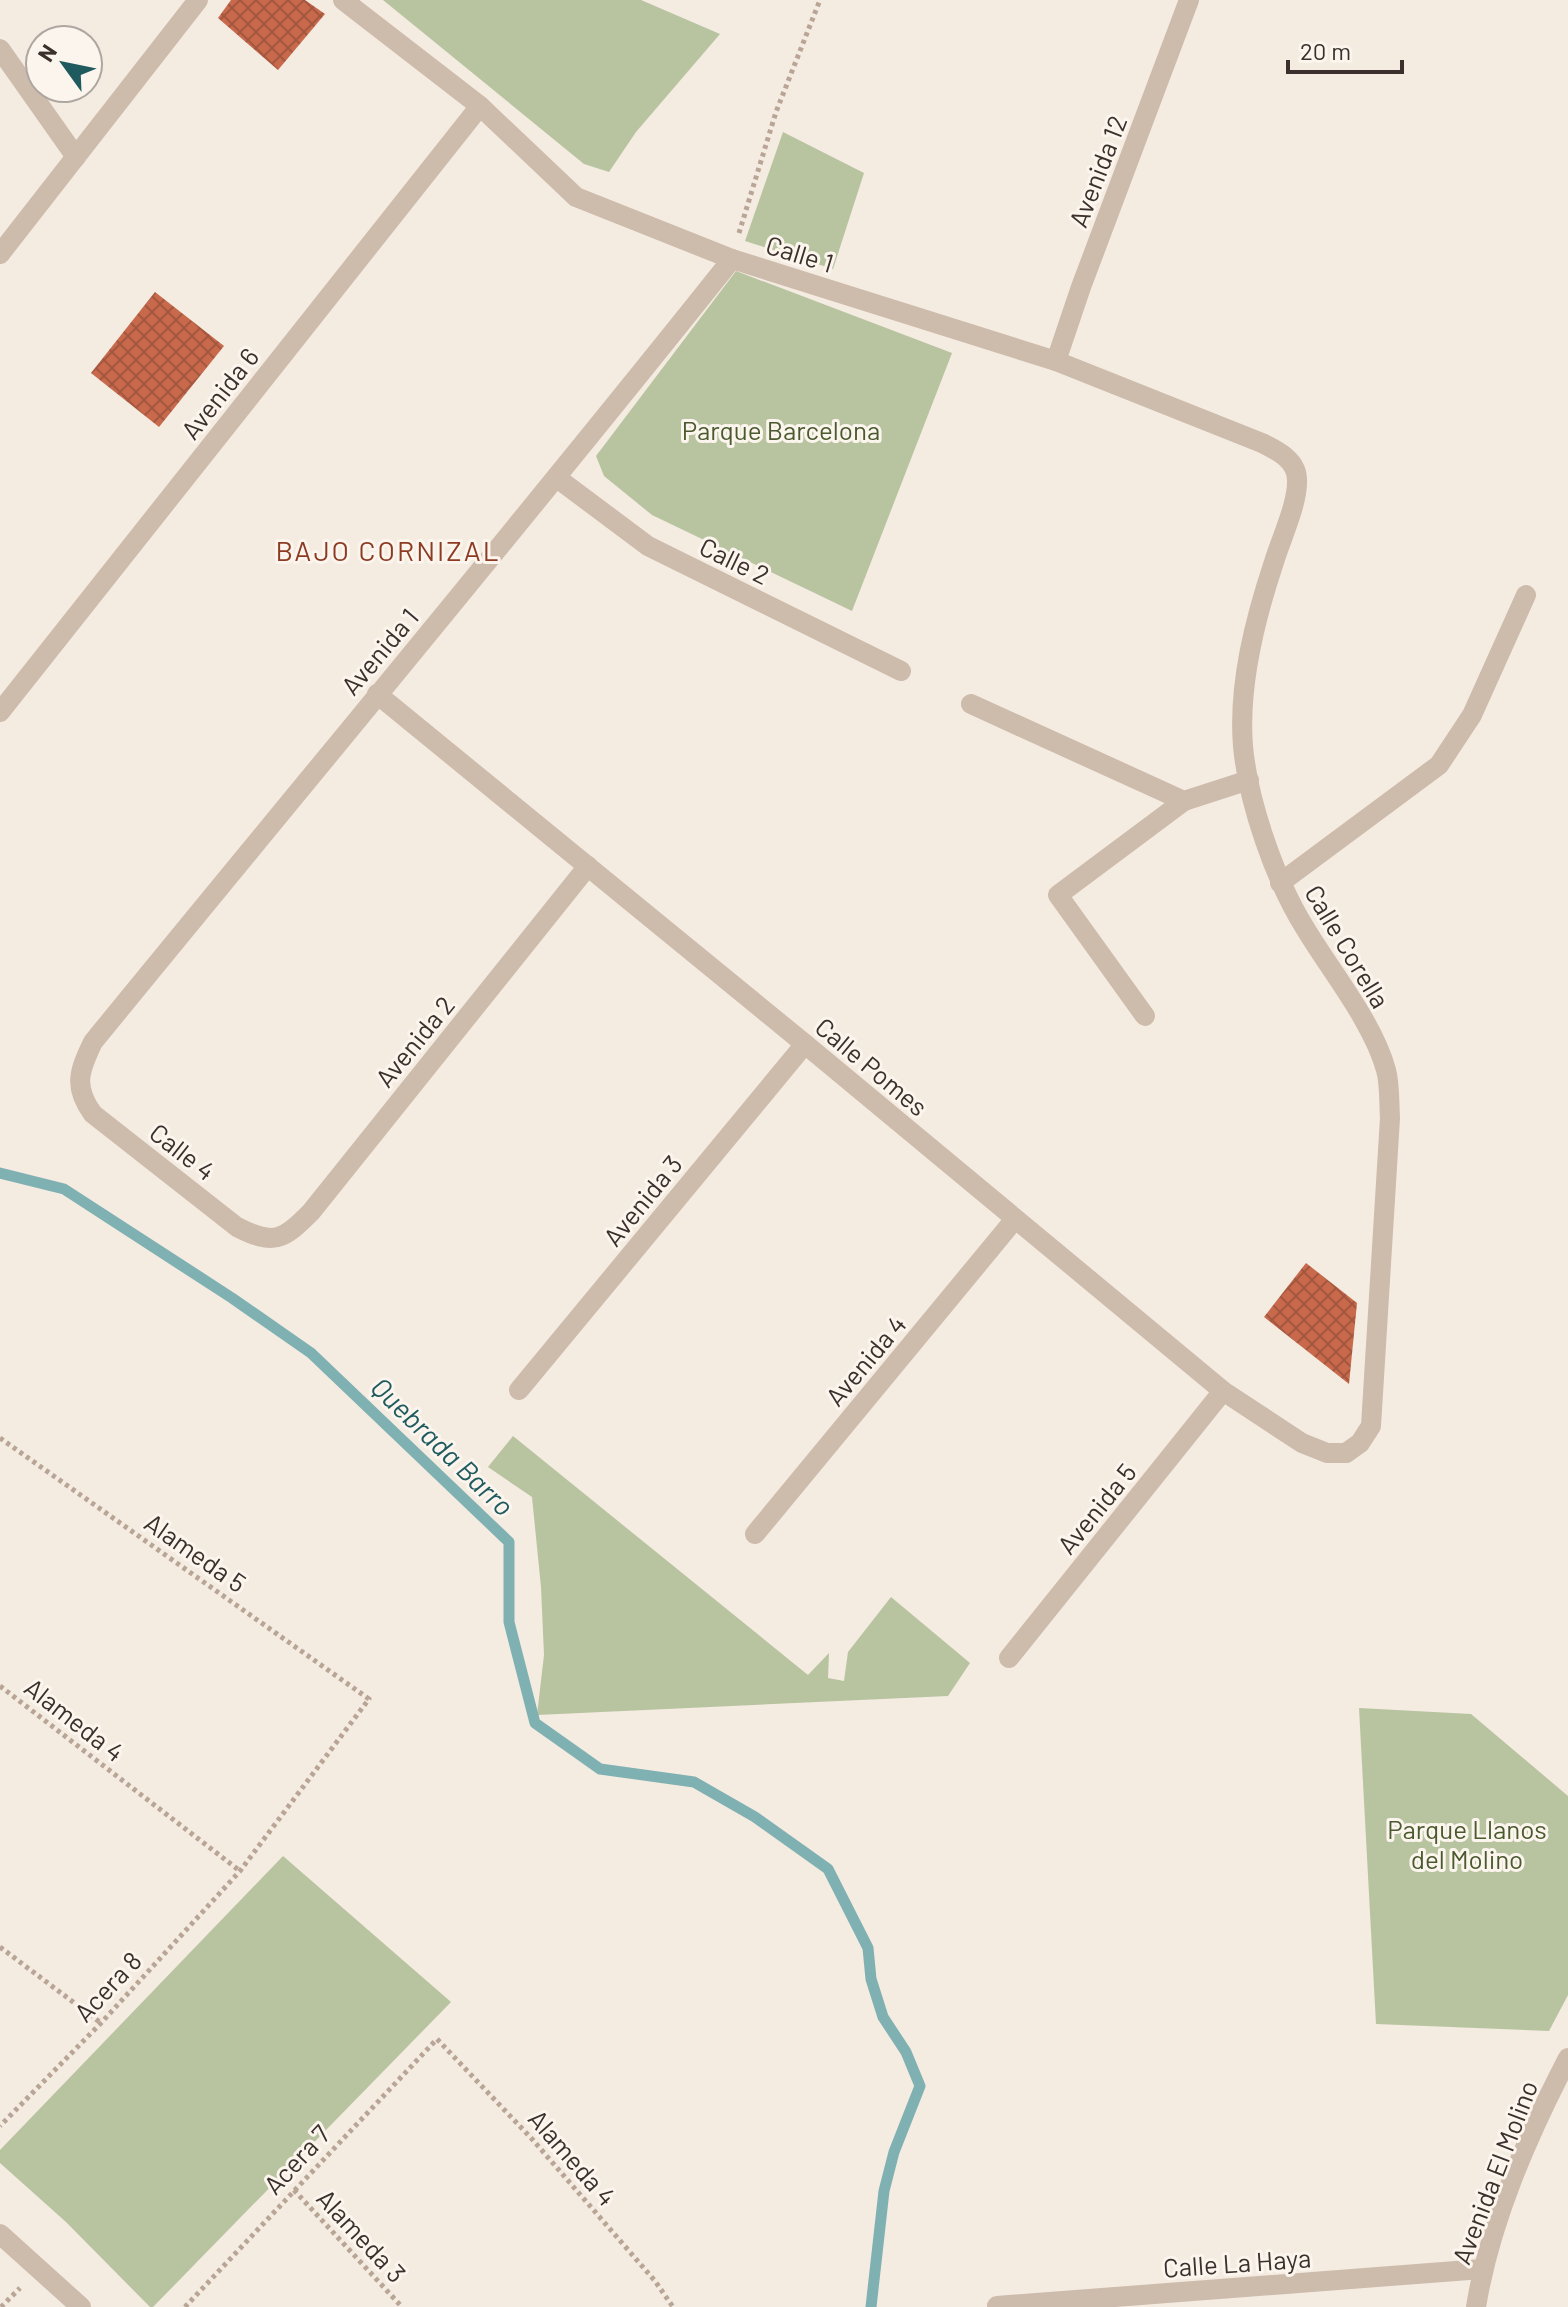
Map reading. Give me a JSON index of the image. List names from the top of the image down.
{
  "streets": {
    "street": [
      "Avenida 12",
      "Calle 1",
      "Avenida 6",
      "Calle 2",
      "Avenida 1",
      "Calle Corella",
      "Avenida 2",
      "Calle Pomes",
      "Calle 4",
      "Avenida 3",
      "Avenida 4",
      "Avenida 5",
      "Avenida El Molino",
      "Calle La Haya"
    ],
    "path": [
      "Alameda 5",
      "Alameda 4",
      "Acera 8",
      "Acera 7",
      "Alameda 3"
    ]
  },
  "crossings": [
    ["Avenida 12", "Calle 1"],
    ["Calle 1", "Avenida 6"],
    ["Calle 1", "Avenida 1"],
    ["Calle 1", "Calle Corella"],
    ["Calle 2", "Avenida 1"],
    ["Avenida 1", "Calle Pomes"],
    ["Avenida 1", "Calle 4"],
    ["Calle Corella", "Calle Pomes"],
    ["Avenida 2", "Calle Pomes"],
    ["Avenida 2", "Calle 4"],
    ["Calle Pomes", "Avenida 3"],
    ["Calle Pomes", "Avenida 4"],
    ["Calle Pomes", "Avenida 5"],
    ["Alameda 5", "Acera 8"],
    ["Alameda 4", "Acera 8"],
    ["Alameda 4", "Acera 7"],
    ["Acera 7", "Alameda 3"],
    ["Avenida El Molino", "Calle La Haya"]
  ],
  "districts": ["BAJO CORNIZAL"],
  "water": ["Quebrada Barro"],
  "parks": ["Parque Barcelona", "Parque Llanos del Molino"],
  "scale_bar": "20 m",
  "north": "top left"
}
